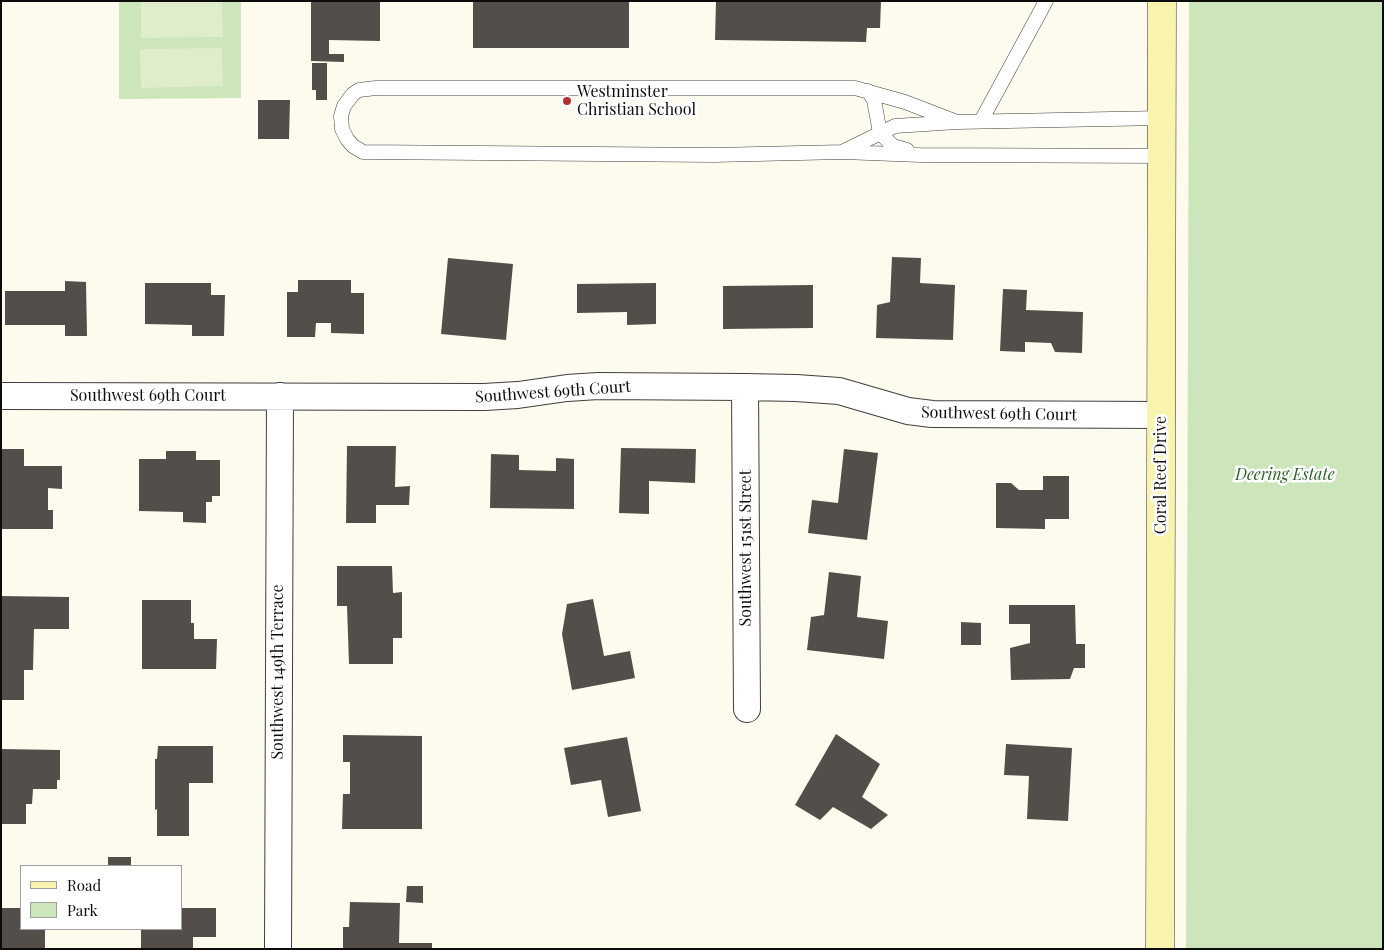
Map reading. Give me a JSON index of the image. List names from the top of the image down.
{
  "streets": {
    "street": [
      "Southwest 69th Court",
      "Coral Reef Drive",
      "Southwest 151st Street",
      "Southwest 149th Terrace"
    ]
  },
  "crossings": [
    ["Southwest 69th Court", "Coral Reef Drive"],
    ["Southwest 69th Court", "Southwest 151st Street"],
    ["Southwest 69th Court", "Southwest 149th Terrace"]
  ],
  "parks": ["Deering Estate"],
  "places": ["Westminster Christian School"],
  "legend": ["Road", "Park"]
}
